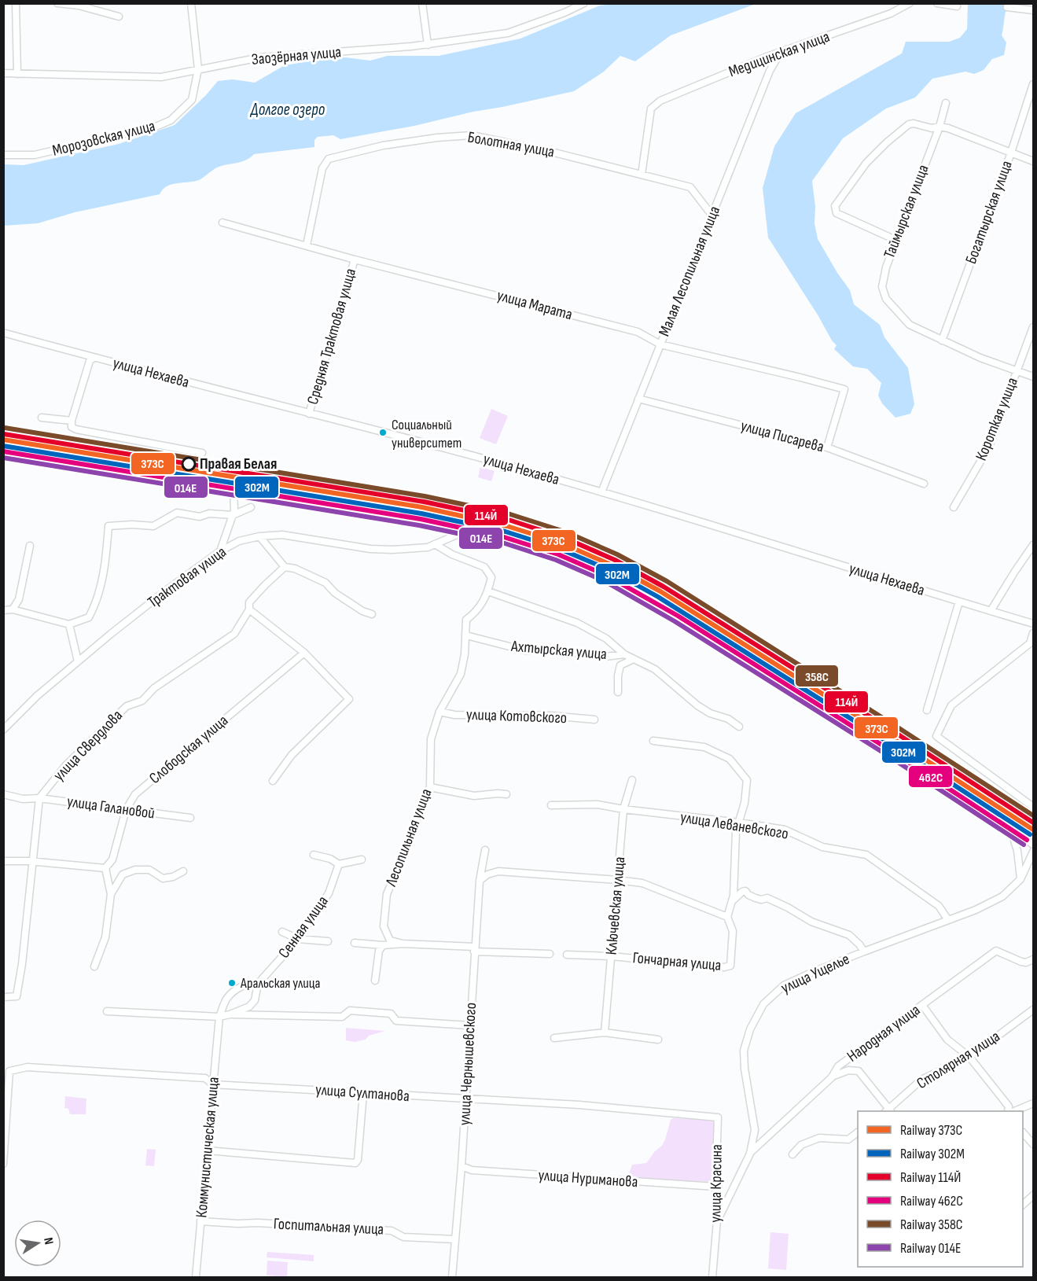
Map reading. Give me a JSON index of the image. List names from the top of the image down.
{
  "streets": {
    "street": [
      "Медицинская улица",
      "Заозёрная улица",
      "Морозовская улица",
      "Болотная улица",
      "Таймырская улица",
      "Богатырская улица",
      "Малая Лесопильная улица",
      "улица Марата",
      "Средняя Трактовая улица",
      "улица Нехаева",
      "Короткая улица",
      "улица Писарева",
      "Трактовая улица",
      "Ахтырская улица",
      "улица Котовского",
      "улица Свердлова",
      "Слободская улица",
      "улица Галановой",
      "улица Леваневского",
      "Лесопильная улица",
      "Ключевская улица",
      "Сенная улица",
      "Гончарная улица",
      "улица Ущелье",
      "Народная улица",
      "Столярная улица",
      "улица Чернышевского",
      "улица Султанова",
      "Коммунистическая улица",
      "улица Нуриманова",
      "улица Красина",
      "Госпитальная улица"
    ]
  },
  "crossings": [
    ["Медицинская улица", "Болотная улица"],
    ["Медицинская улица", "Малая Лесопильная улица"],
    ["Заозёрная улица", "Морозовская улица"],
    ["Болотная улица", "Малая Лесопильная улица"],
    ["Болотная улица", "улица Марата"],
    ["Таймырская улица", "Богатырская улица"],
    ["Малая Лесопильная улица", "улица Марата"],
    ["Малая Лесопильная улица", "улица Нехаева"],
    ["Малая Лесопильная улица", "улица Писарева"],
    ["улица Марата", "Средняя Трактовая улица"],
    ["улица Марата", "улица Писарева"],
    ["Средняя Трактовая улица", "улица Нехаева"],
    ["Ахтырская улица", "Лесопильная улица"],
    ["улица Котовского", "Лесопильная улица"],
    ["улица Свердлова", "улица Галановой"],
    ["Слободская улица", "улица Галановой"],
    ["улица Леваневского", "Ключевская улица"],
    ["улица Леваневского", "улица Ущелье"],
    ["Ключевская улица", "Гончарная улица"],
    ["Сенная улица", "Коммунистическая улица"],
    ["улица Ущелье", "Народная улица"],
    ["улица Ущелье", "улица Красина"],
    ["улица Чернышевского", "улица Султанова"],
    ["улица Чернышевского", "улица Нуриманова"],
    ["улица Чернышевского", "Госпитальная улица"],
    ["улица Султанова", "Коммунистическая улица"],
    ["улица Султанова", "улица Красина"],
    ["Коммунистическая улица", "Госпитальная улица"],
    ["улица Нуриманова", "улица Красина"]
  ],
  "water": ["Долгое озеро"],
  "places": ["Социальный университет", "Правая Белая", "Аральская улица"],
  "lines": [
    "rail line 358С",
    "rail line 114Й",
    "rail line 373C",
    "rail line 302М",
    "rail line 462С",
    "rail line 014Е"
  ],
  "legend": [
    "Railway 373C",
    "Railway 302М",
    "Railway 114Й",
    "Railway 462С",
    "Railway 358С",
    "Railway 014Е"
  ],
  "north": "right"
}
